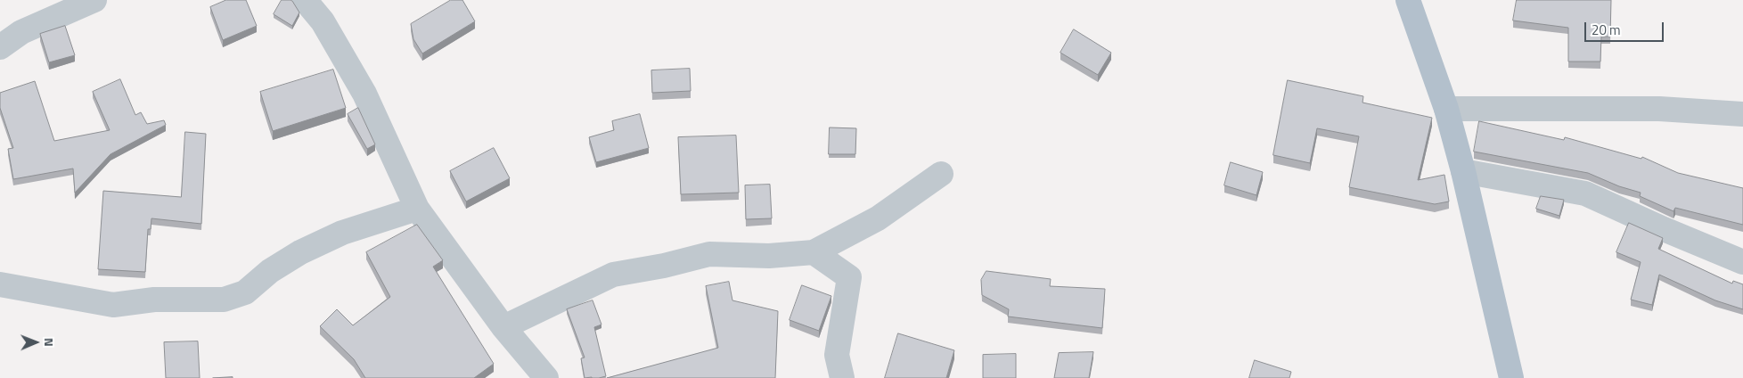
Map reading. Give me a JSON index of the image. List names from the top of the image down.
{
  "scale_bar": "20 m",
  "north": "right"
}
